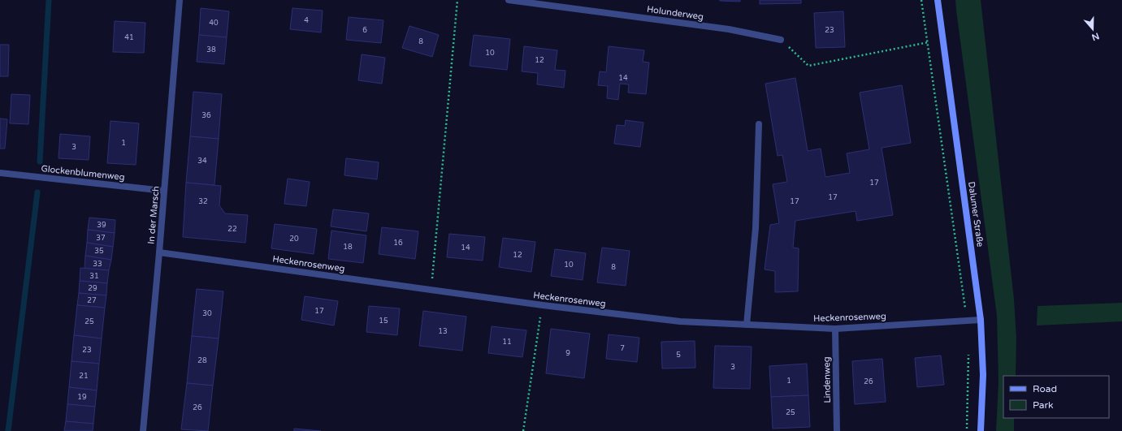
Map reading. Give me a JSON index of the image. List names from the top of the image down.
{
  "streets": {
    "street": [
      "Holunderweg",
      "Glockenblumenweg",
      "Dalumer Straße",
      "In der Marsch",
      "Heckenrosenweg",
      "Lindenweg"
    ]
  },
  "crossings": [
    ["Glockenblumenweg", "In der Marsch"],
    ["Dalumer Straße", "Heckenrosenweg"],
    ["In der Marsch", "Heckenrosenweg"],
    ["Heckenrosenweg", "Lindenweg"]
  ],
  "house_numbers": [
    "4",
    "40",
    "6",
    "23",
    "41",
    "8",
    "38",
    "10",
    "12",
    "14",
    "36",
    "1",
    "3",
    "34",
    "17",
    "17",
    "32",
    "17",
    "39",
    "22",
    "37",
    "20",
    "16",
    "18",
    "14",
    "35",
    "12",
    "33",
    "10",
    "8",
    "31",
    "29",
    "27",
    "17",
    "30",
    "15",
    "25",
    "13",
    "11",
    "7",
    "23",
    "9",
    "5",
    "28",
    "3",
    "21",
    "1",
    "26",
    "19",
    "26",
    "25"
  ],
  "legend": ["Road", "Park"],
  "north": "bottom"
}
